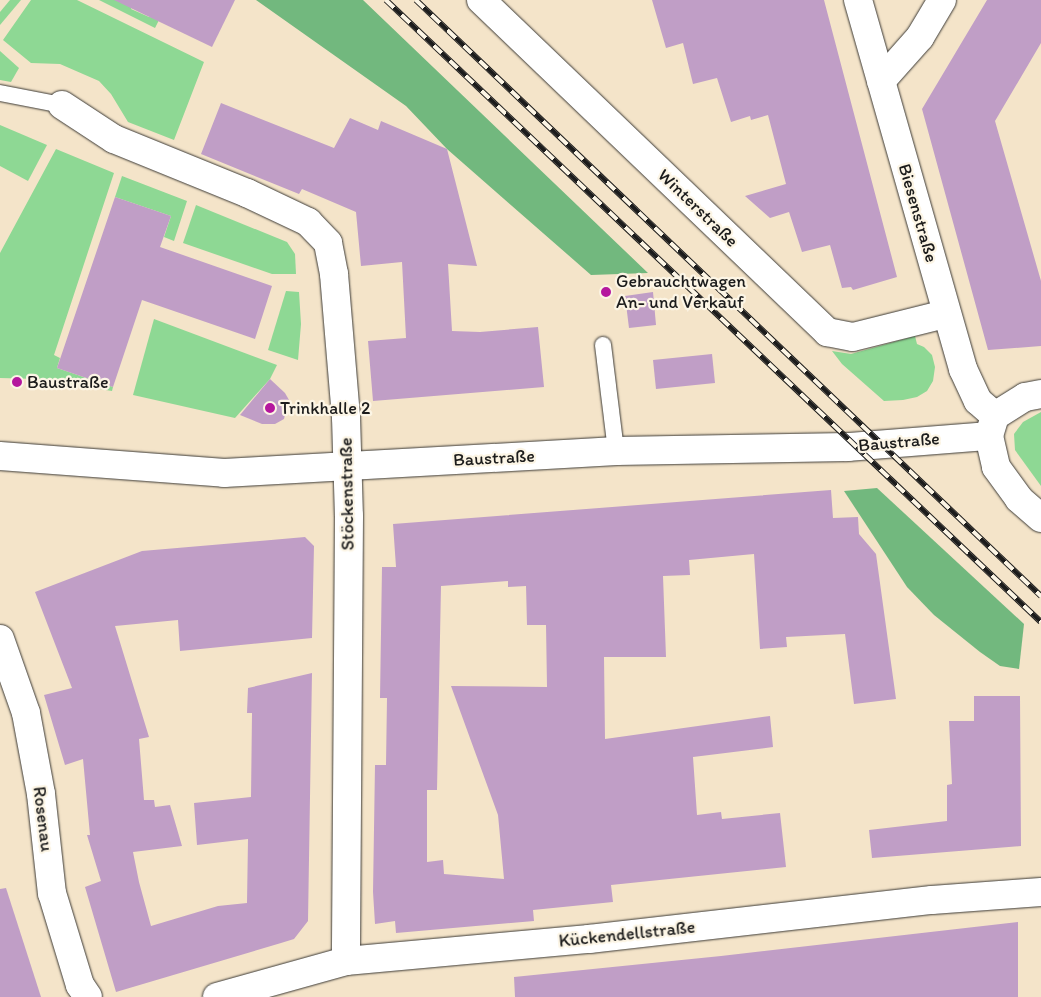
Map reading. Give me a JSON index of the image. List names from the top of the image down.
{
  "streets": {
    "street": [
      "Winterstraße",
      "Biesenstraße",
      "Baustraße",
      "Stöckenstraße",
      "Rosenau",
      "Kückendellstraße"
    ]
  },
  "crossings": [
    ["Winterstraße", "Biesenstraße"],
    ["Biesenstraße", "Baustraße"],
    ["Baustraße", "Stöckenstraße"],
    ["Stöckenstraße", "Kückendellstraße"]
  ],
  "places": ["Gebrauchtwagen An- und Verkauf", "Baustraße", "Trinkhalle 2"]
}
